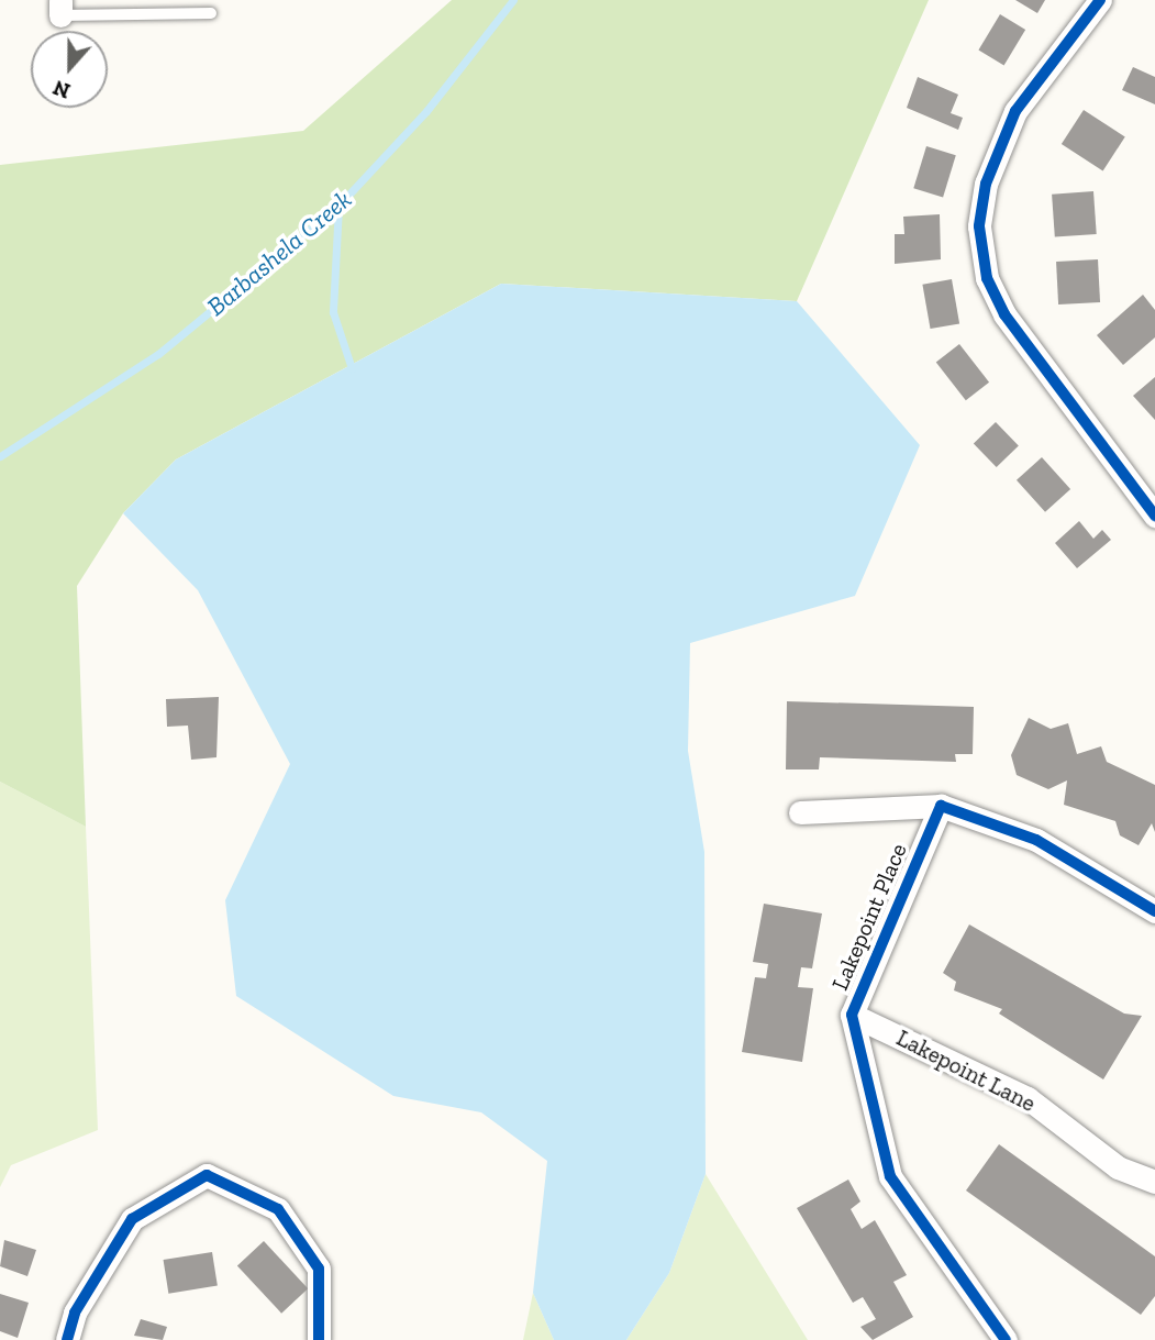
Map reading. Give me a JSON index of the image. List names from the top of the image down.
{
  "streets": {
    "street": ["Lakepoint Place", "Lakepoint Lane"]
  },
  "crossings": [
    ["Lakepoint Place", "Lakepoint Lane"]
  ],
  "water": ["Barbashela Creek"],
  "north": "bottom"
}
